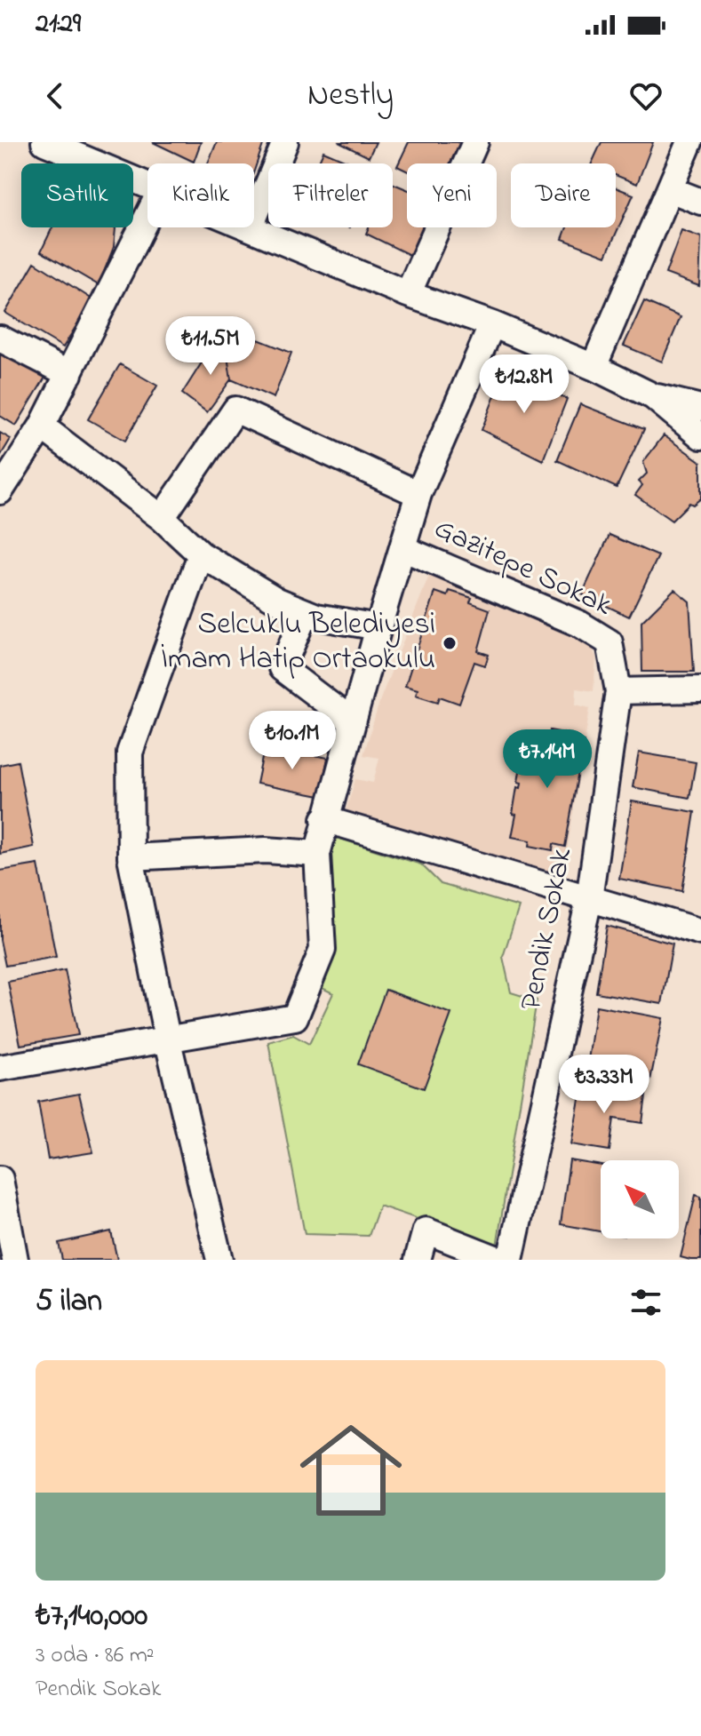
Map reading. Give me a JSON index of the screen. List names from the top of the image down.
{
  "streets": {
    "street": ["Gazitepe Sokak", "Pendik Sokak"]
  },
  "crossings": [
    ["Gazitepe Sokak", "Pendik Sokak"]
  ],
  "places": ["Selcuklu Belediyesi İmam Hatip Ortaokulu"],
  "north": "top left",
  "page": {
    "status": "21:29",
    "header": "Nestly",
    "chip": [
      "Satılık",
      "Kiralık",
      "Filtreler",
      "Yeni",
      "Daire"
    ],
    "price": [
      "₺11.5M",
      "₺12.8M",
      "₺10.1M",
      "₺7.14M",
      "₺3.33M"
    ],
    "heading": "5 ilan",
    "list": [
      {
        "name": "₺7,140,000",
        "note": "3 oda · 86 m² · Pendik Sokak"
      }
    ]
  }
}
